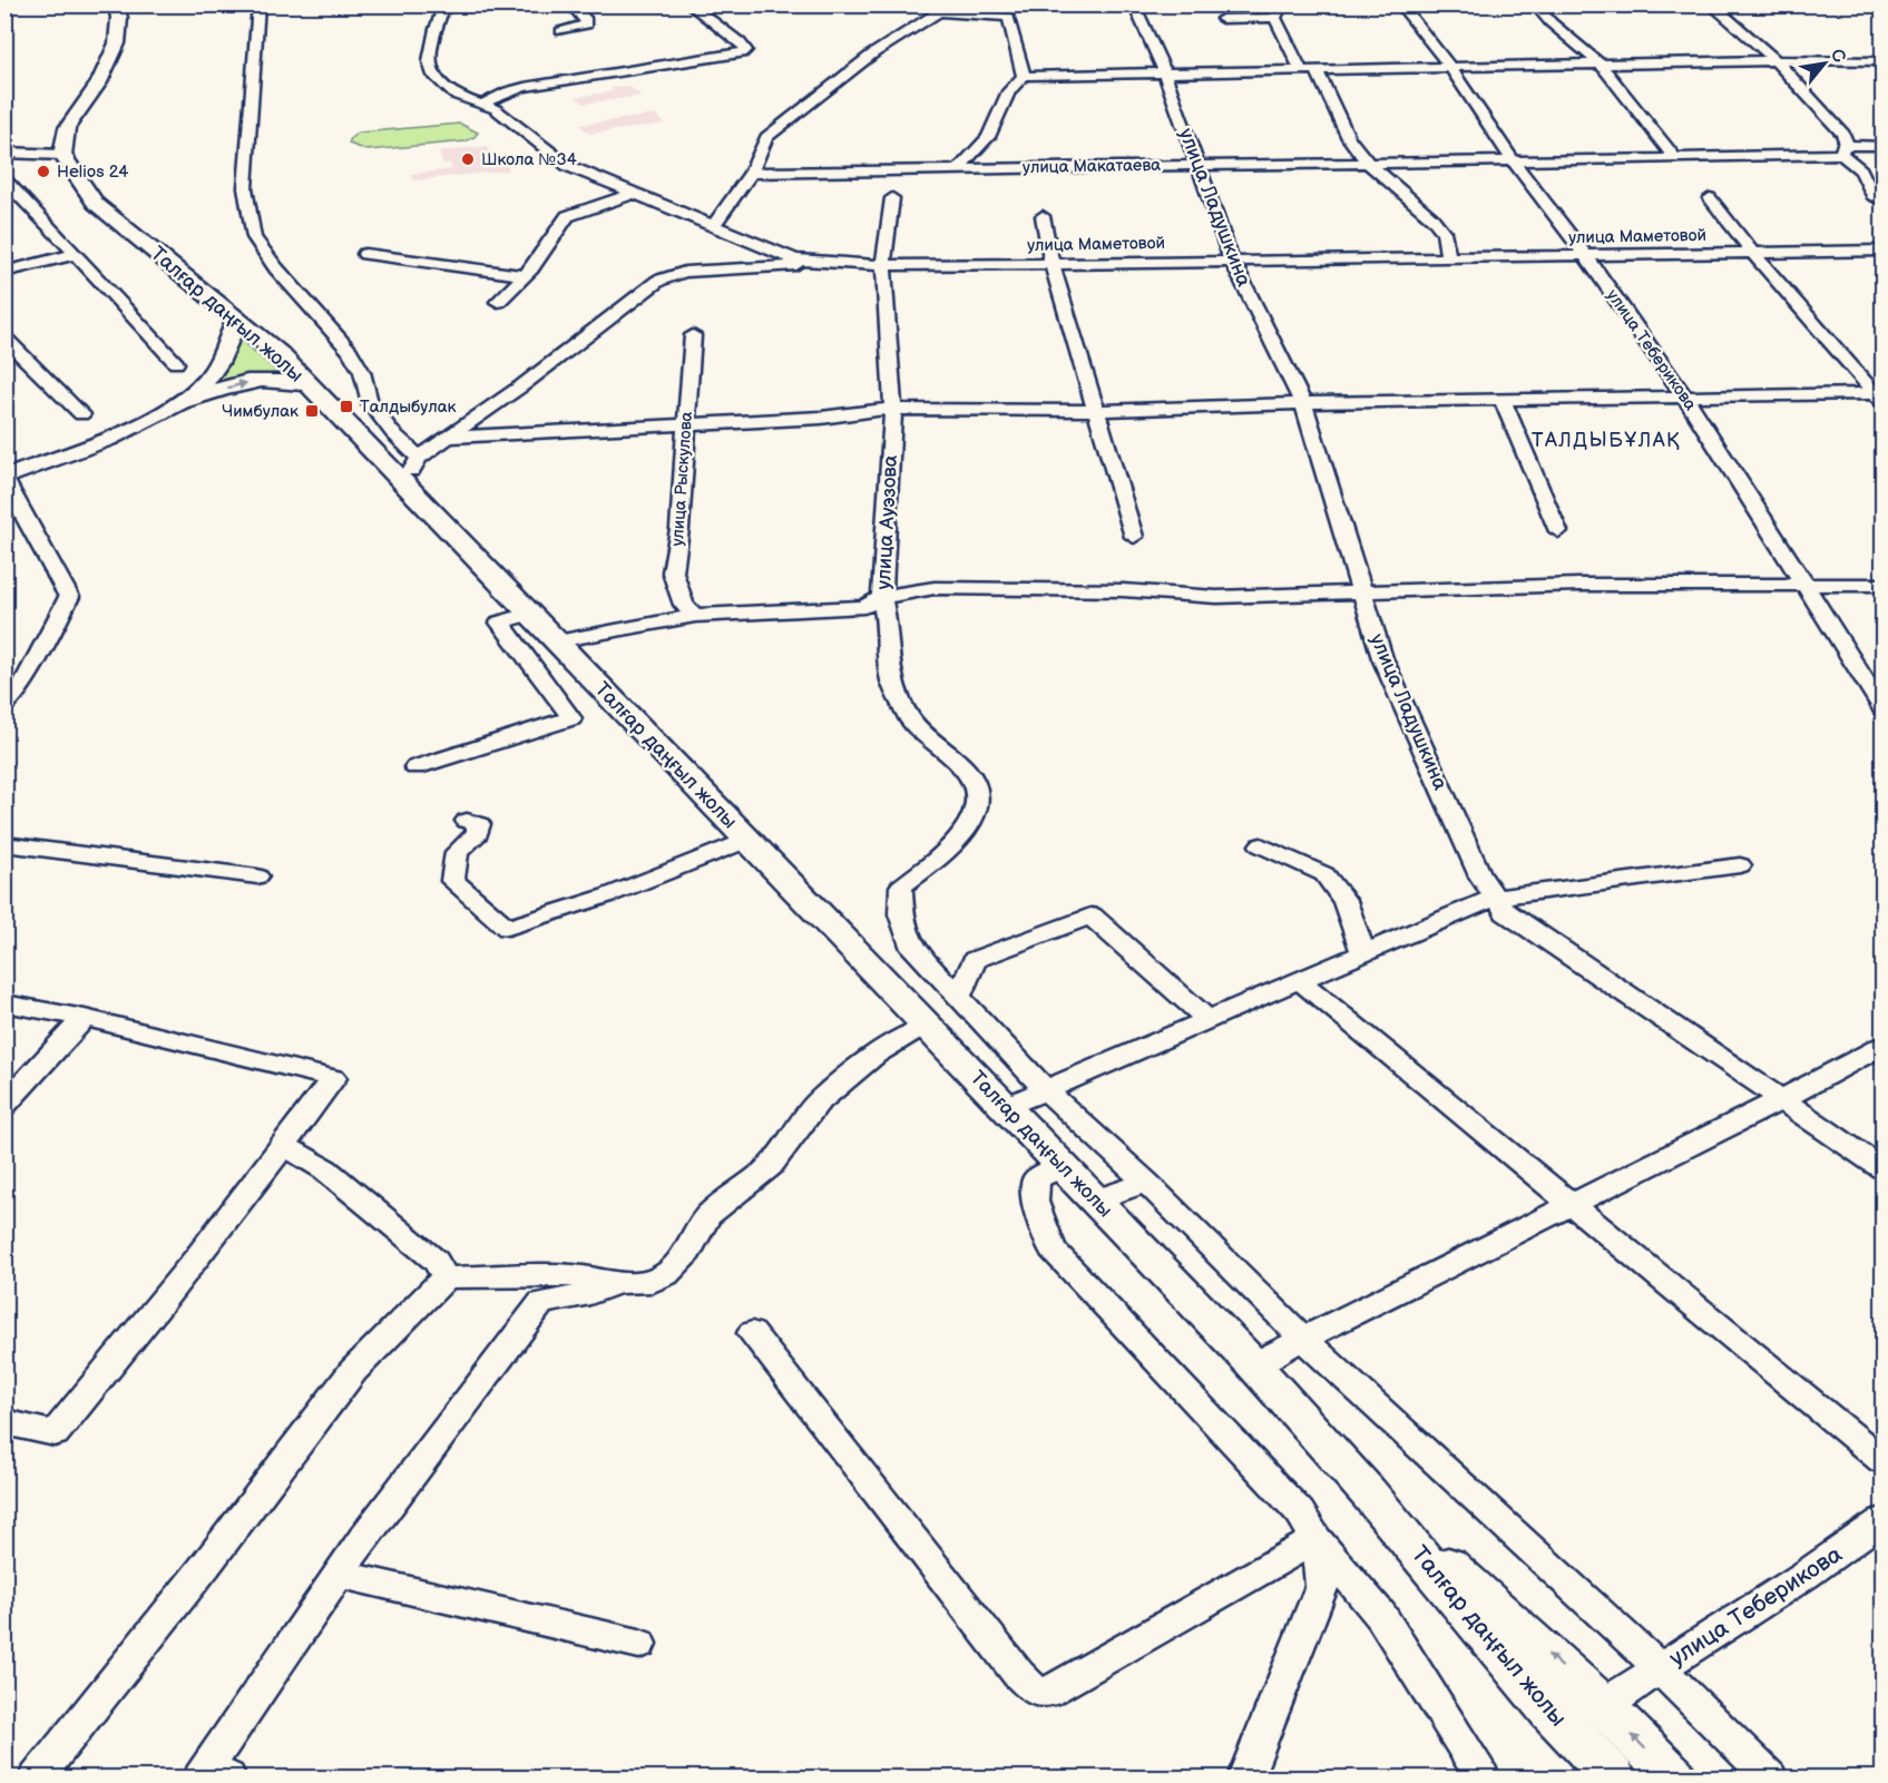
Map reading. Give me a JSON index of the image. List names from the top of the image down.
{
  "streets": {
    "main road": ["Талғар даңғыл жолы"],
    "street": [
      "улица Макатаева",
      "улица Ладушкина",
      "улица Маметовой",
      "улица Теберикова",
      "улица Рыскулова",
      "улица Ауэзова"
    ]
  },
  "crossings": [
    ["улица Макатаева", "улица Ладушкина"],
    ["улица Макатаева", "улица Теберикова"],
    ["улица Ладушкина", "улица Маметовой"],
    ["улица Маметовой", "улица Теберикова"],
    ["улица Маметовой", "улица Ауэзова"],
    ["Талғар даңғыл жолы", "улица Теберикова"],
    ["улица Теберикова", "улица Ауэзова"]
  ],
  "districts": ["ТАЛДЫБҰЛАҚ"],
  "places": {
    "other": ["Школа №34", "Helios 24"],
    "transit": ["Талдыбулак", "Чимбулак"]
  },
  "north": "top right"
}
